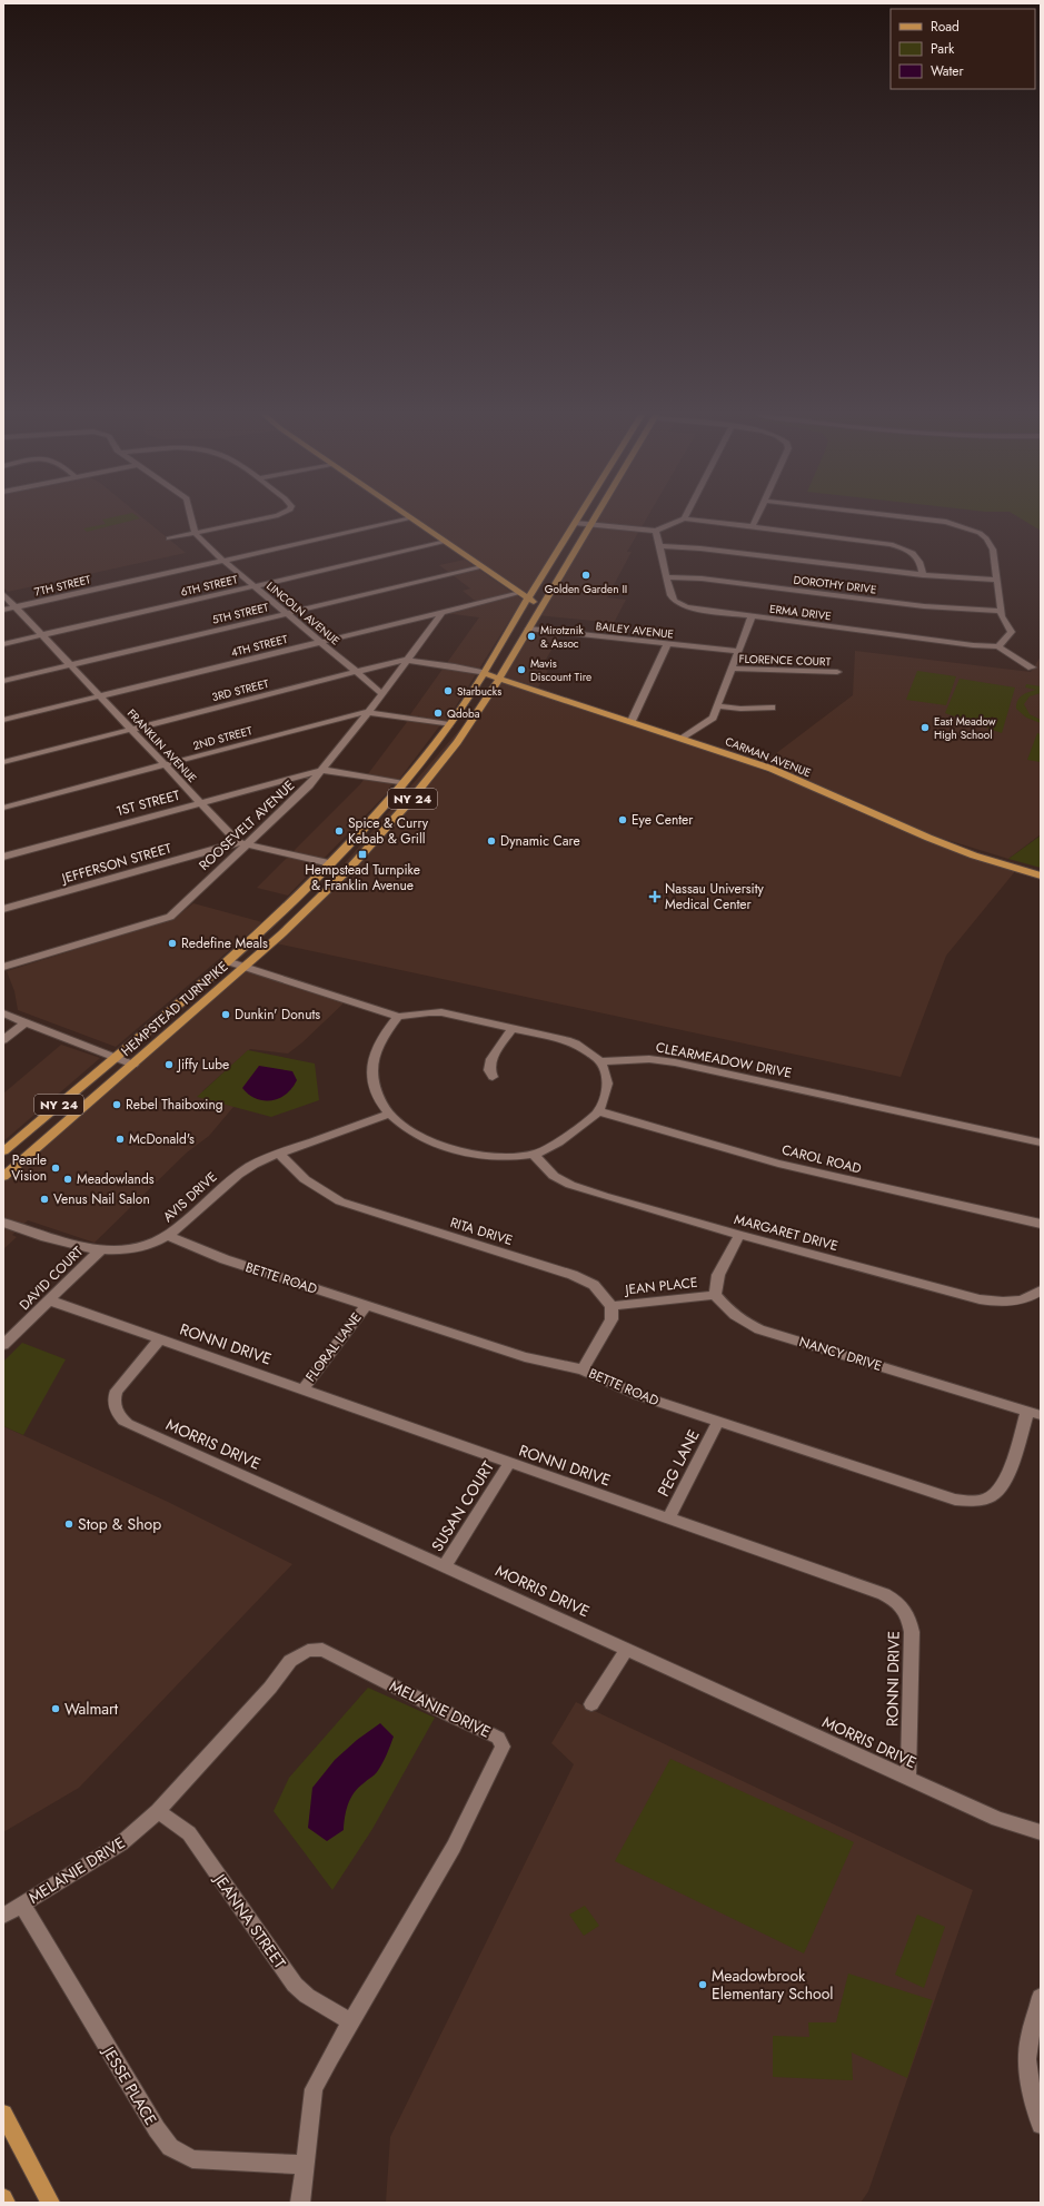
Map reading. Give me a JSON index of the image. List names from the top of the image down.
{
  "streets": {
    "main road": ["CARMAN AVENUE", "NY 24", "HEMPSTEAD TURNPIKE"],
    "street": [
      "DOROTHY DRIVE",
      "7TH STREET",
      "6TH STREET",
      "ERMA DRIVE",
      "5TH STREET",
      "LINCOLN AVENUE",
      "BAILEY AVENUE",
      "4TH STREET",
      "FLORENCE COURT",
      "3RD STREET",
      "2ND STREET",
      "FRANKLIN AVENUE",
      "1ST STREET",
      "ROOSEVELT AVENUE",
      "JEFFERSON STREET",
      "CLEARMEADOW DRIVE",
      "CAROL ROAD",
      "AVIS DRIVE",
      "RITA DRIVE",
      "MARGARET DRIVE",
      "DAVID COURT",
      "BETTE ROAD",
      "JEAN PLACE",
      "RONNI DRIVE",
      "FLORAL LANE",
      "NANCY DRIVE",
      "MORRIS DRIVE",
      "PEG LANE",
      "SUSAN COURT",
      "MELANIE DRIVE",
      "JEANNA STREET",
      "JESSE PLACE"
    ]
  },
  "crossings": [
    ["DOROTHY DRIVE", "ERMA DRIVE"],
    ["7TH STREET", "LINCOLN AVENUE"],
    ["7TH STREET", "FRANKLIN AVENUE"],
    ["6TH STREET", "LINCOLN AVENUE"],
    ["6TH STREET", "FRANKLIN AVENUE"],
    ["5TH STREET", "LINCOLN AVENUE"],
    ["5TH STREET", "FRANKLIN AVENUE"],
    ["LINCOLN AVENUE", "4TH STREET"],
    ["LINCOLN AVENUE", "3RD STREET"],
    ["LINCOLN AVENUE", "ROOSEVELT AVENUE"],
    ["BAILEY AVENUE", "HEMPSTEAD TURNPIKE"],
    ["4TH STREET", "FRANKLIN AVENUE"],
    ["4TH STREET", "ROOSEVELT AVENUE"],
    ["3RD STREET", "FRANKLIN AVENUE"],
    ["3RD STREET", "CARMAN AVENUE"],
    ["3RD STREET", "ROOSEVELT AVENUE"],
    ["3RD STREET", "HEMPSTEAD TURNPIKE"],
    ["2ND STREET", "FRANKLIN AVENUE"],
    ["2ND STREET", "ROOSEVELT AVENUE"],
    ["2ND STREET", "HEMPSTEAD TURNPIKE"],
    ["FRANKLIN AVENUE", "1ST STREET"],
    ["FRANKLIN AVENUE", "ROOSEVELT AVENUE"],
    ["FRANKLIN AVENUE", "JEFFERSON STREET"],
    ["CARMAN AVENUE", "HEMPSTEAD TURNPIKE"],
    ["1ST STREET", "ROOSEVELT AVENUE"],
    ["1ST STREET", "HEMPSTEAD TURNPIKE"],
    ["ROOSEVELT AVENUE", "JEFFERSON STREET"],
    ["AVIS DRIVE", "RITA DRIVE"],
    ["AVIS DRIVE", "DAVID COURT"],
    ["AVIS DRIVE", "BETTE ROAD"],
    ["RITA DRIVE", "JEAN PLACE"],
    ["DAVID COURT", "RONNI DRIVE"],
    ["BETTE ROAD", "FLORAL LANE"],
    ["BETTE ROAD", "NANCY DRIVE"],
    ["BETTE ROAD", "PEG LANE"],
    ["JEAN PLACE", "NANCY DRIVE"],
    ["RONNI DRIVE", "FLORAL LANE"],
    ["RONNI DRIVE", "MORRIS DRIVE"],
    ["RONNI DRIVE", "PEG LANE"],
    ["RONNI DRIVE", "SUSAN COURT"],
    ["MORRIS DRIVE", "SUSAN COURT"],
    ["MELANIE DRIVE", "JEANNA STREET"],
    ["MELANIE DRIVE", "JESSE PLACE"]
  ],
  "places": {
    "other": [
      "Golden Garden II",
      "Mirotznik & Assoc",
      "Mavis Discount Tire",
      "Starbucks",
      "Qdoba",
      "East Meadow High School",
      "Eye Center",
      "Spice & Curry Kebab & Grill",
      "Dynamic Care",
      "Redefine Meals",
      "Dunkin' Donuts",
      "Jiffy Lube",
      "Rebel Thaiboxing",
      "McDonald's",
      "Pearle Vision",
      "Meadowlands",
      "Venus Nail Salon",
      "Stop & Shop",
      "Walmart",
      "Meadowbrook Elementary School"
    ],
    "transit": ["Hempstead Turnpike & Franklin Avenue"],
    "health": ["Nassau University Medical Center"]
  },
  "legend": ["Road", "Park", "Water"]
}
